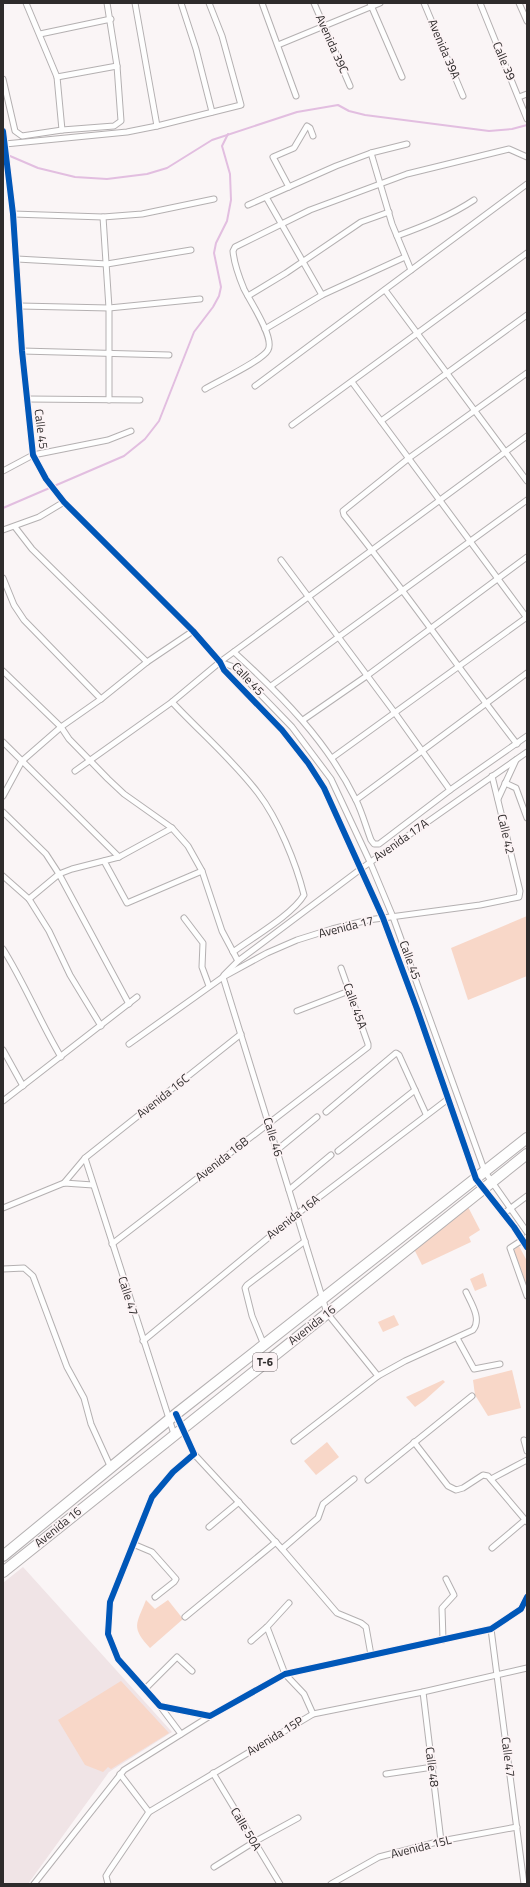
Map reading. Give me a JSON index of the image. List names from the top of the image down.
{
  "streets": {
    "highway": ["Avenida 16", "T-6"],
    "street": [
      "Avenida 39C",
      "Avenida 39A",
      "Calle 39",
      "Calle 45",
      "Calle 42",
      "Avenida 17A",
      "Avenida 17",
      "Calle 45A",
      "Avenida 16C",
      "Calle 46",
      "Avenida 16B",
      "Avenida 16A",
      "Calle 47",
      "Avenida 15P",
      "Calle 48",
      "Calle 50A",
      "Avenida 15L"
    ]
  },
  "crossings": [
    ["Calle 45", "Avenida 17A"],
    ["Calle 45", "Avenida 17"],
    ["Calle 45", "Avenida 16A"],
    ["Calle 45", "Avenida 16"],
    ["Calle 42", "Avenida 17A"],
    ["Calle 42", "Avenida 17"],
    ["Avenida 17A", "Avenida 17"],
    ["Avenida 17A", "Calle 46"],
    ["Avenida 17", "Calle 46"],
    ["Calle 45A", "Avenida 16B"],
    ["Avenida 16C", "Calle 46"],
    ["Avenida 16C", "Calle 47"],
    ["Calle 46", "Avenida 16B"],
    ["Calle 46", "Avenida 16A"],
    ["Calle 46", "Avenida 16"],
    ["Avenida 16B", "Calle 47"],
    ["Avenida 16A", "Calle 47"],
    ["Calle 47", "Avenida 16"],
    ["Calle 47", "Avenida 15P"],
    ["Calle 47", "Avenida 15L"],
    ["Avenida 15P", "Calle 48"],
    ["Avenida 15P", "Calle 50A"],
    ["Calle 48", "Avenida 15L"]
  ]
}
